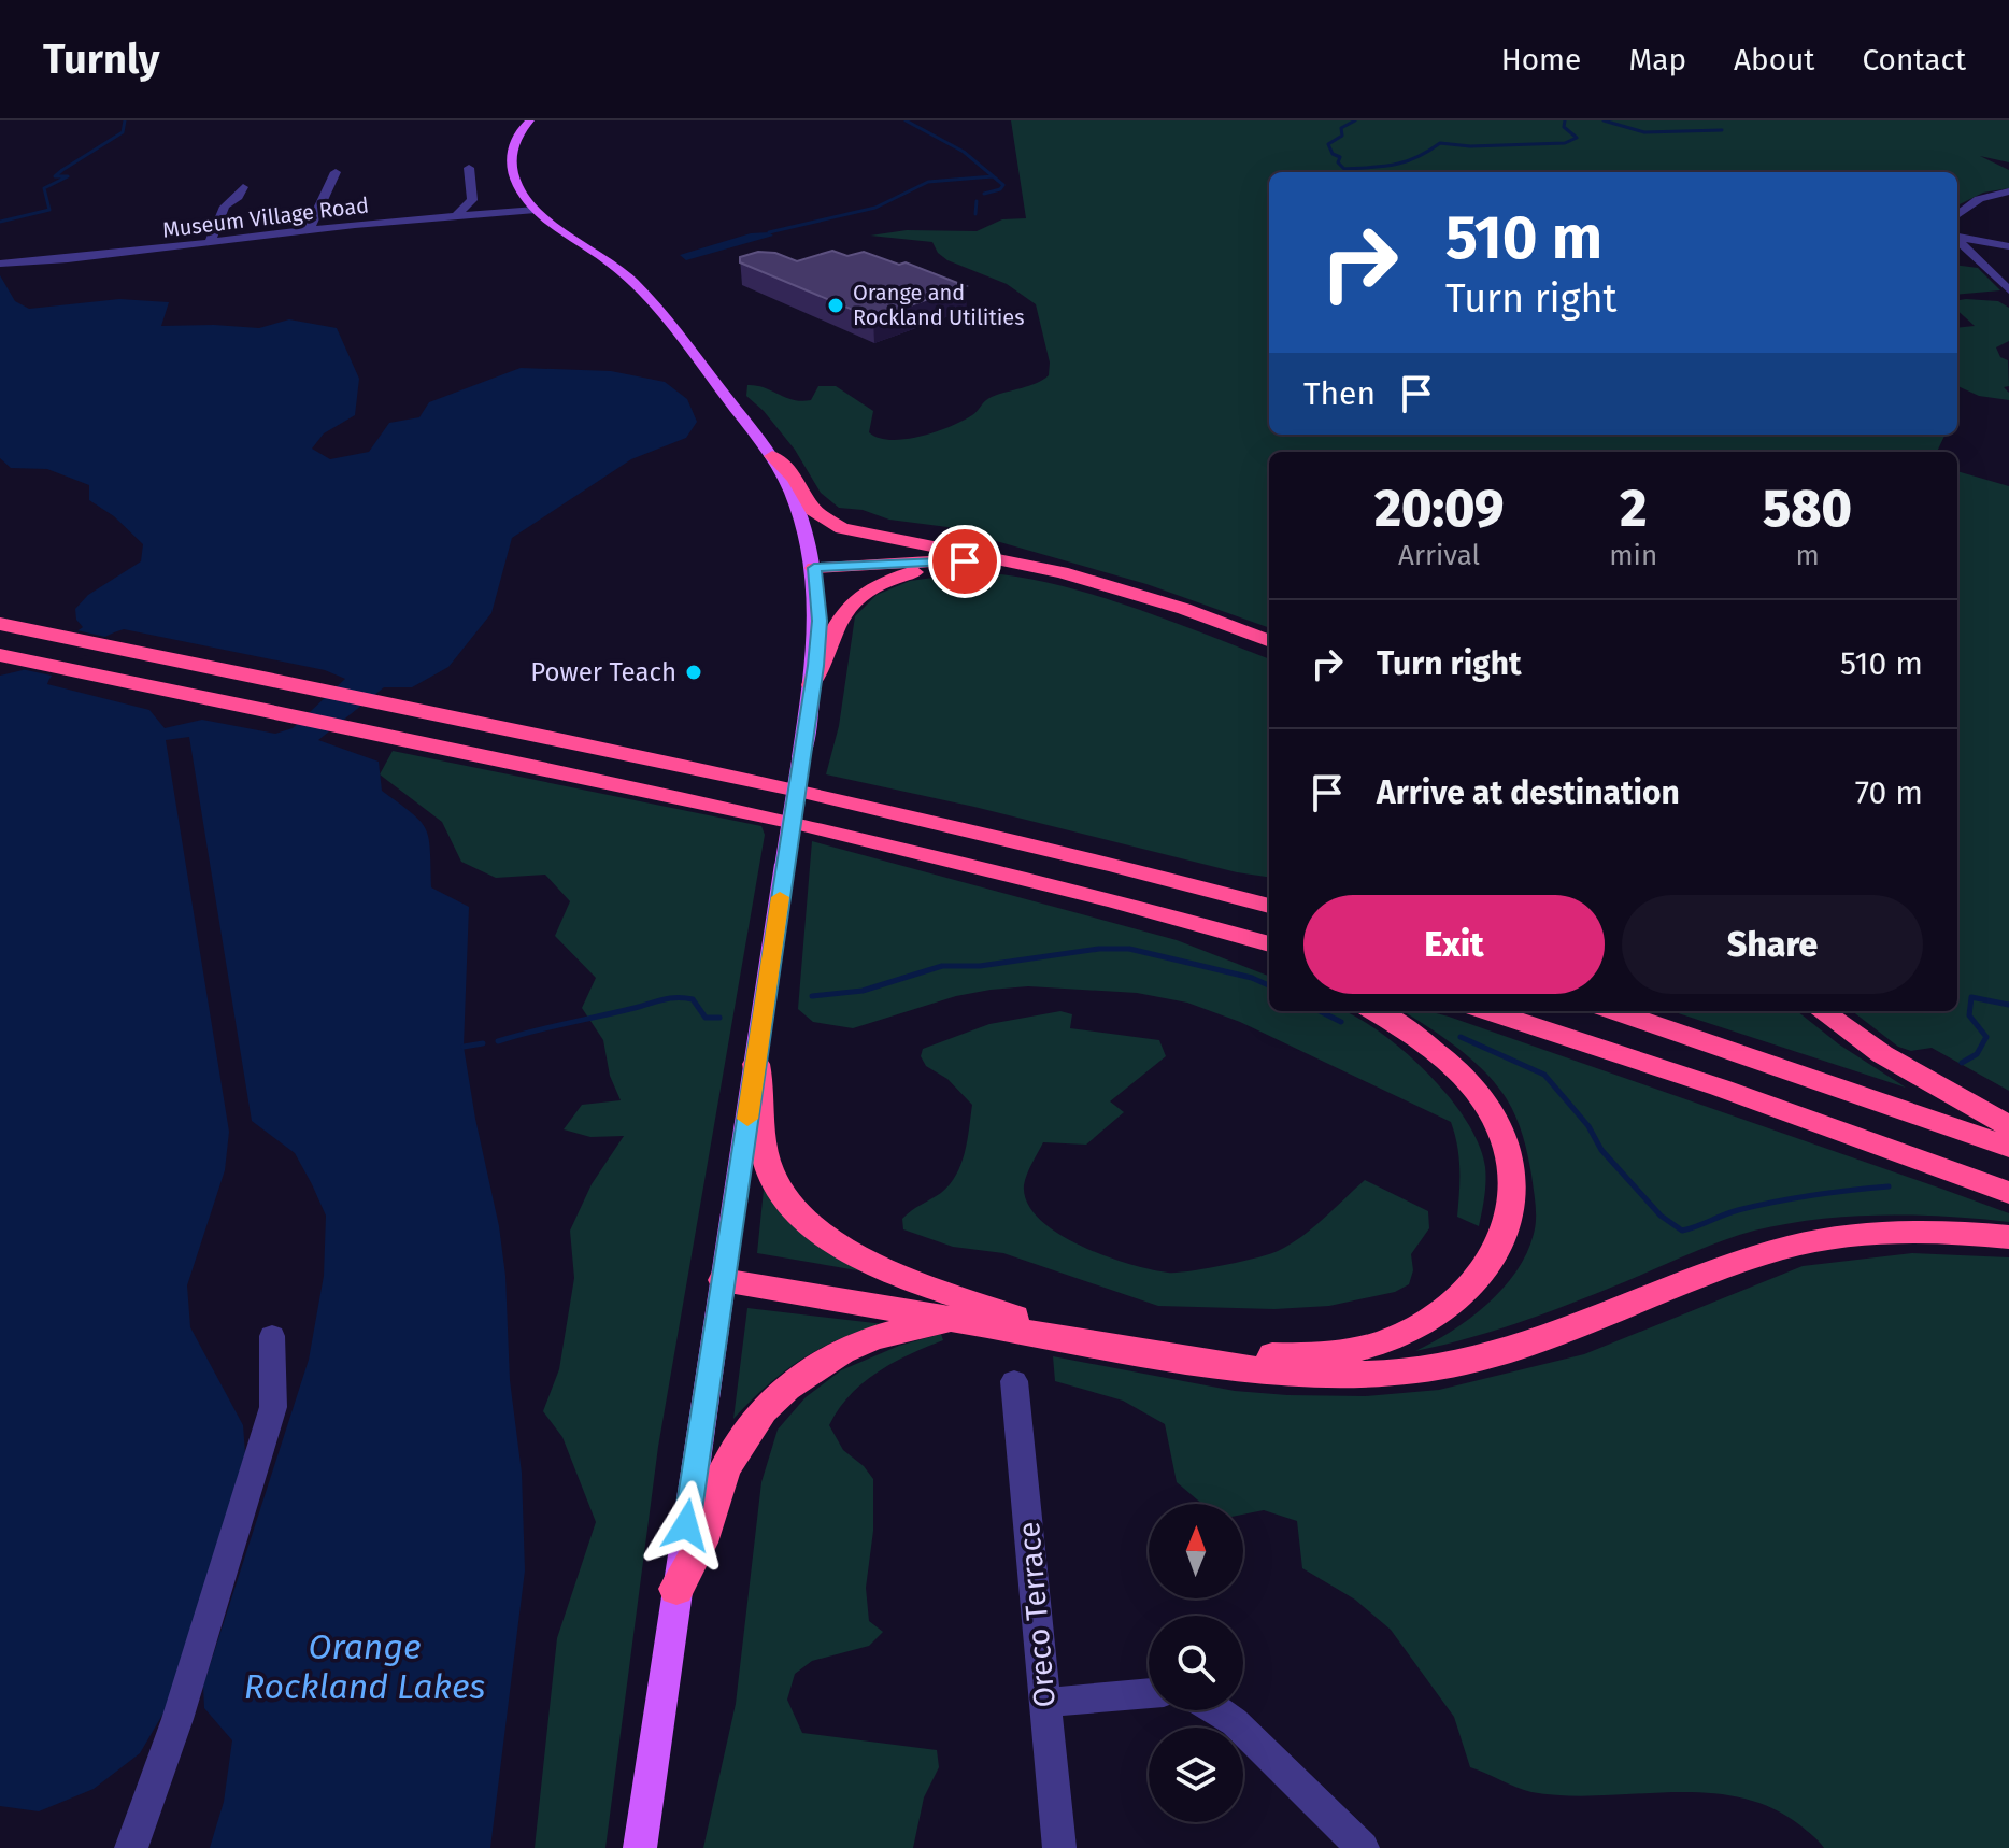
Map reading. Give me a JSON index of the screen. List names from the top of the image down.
{
  "streets": {
    "street": ["Museum Village Road", "Oreco Terrace"]
  },
  "water": ["Orange Rockland Lakes"],
  "places": ["Orange and Rockland Utilities", "Power Teach"],
  "north": "top",
  "page": {
    "header": "Turnly",
    "nav": [
      "Home",
      "Map",
      "About",
      "Contact"
    ],
    "turn": ["510 m", "Turn right"],
    "then": "Then",
    "eta": [
      "20:09",
      "Arrival",
      "2",
      "min",
      "580",
      "m"
    ],
    "list": [
      {
        "name": "Turn right",
        "value": "510 m"
      },
      {
        "name": "Arrive at destination",
        "value": "70 m"
      }
    ],
    "buttons": ["Exit", "Share"]
  }
}
